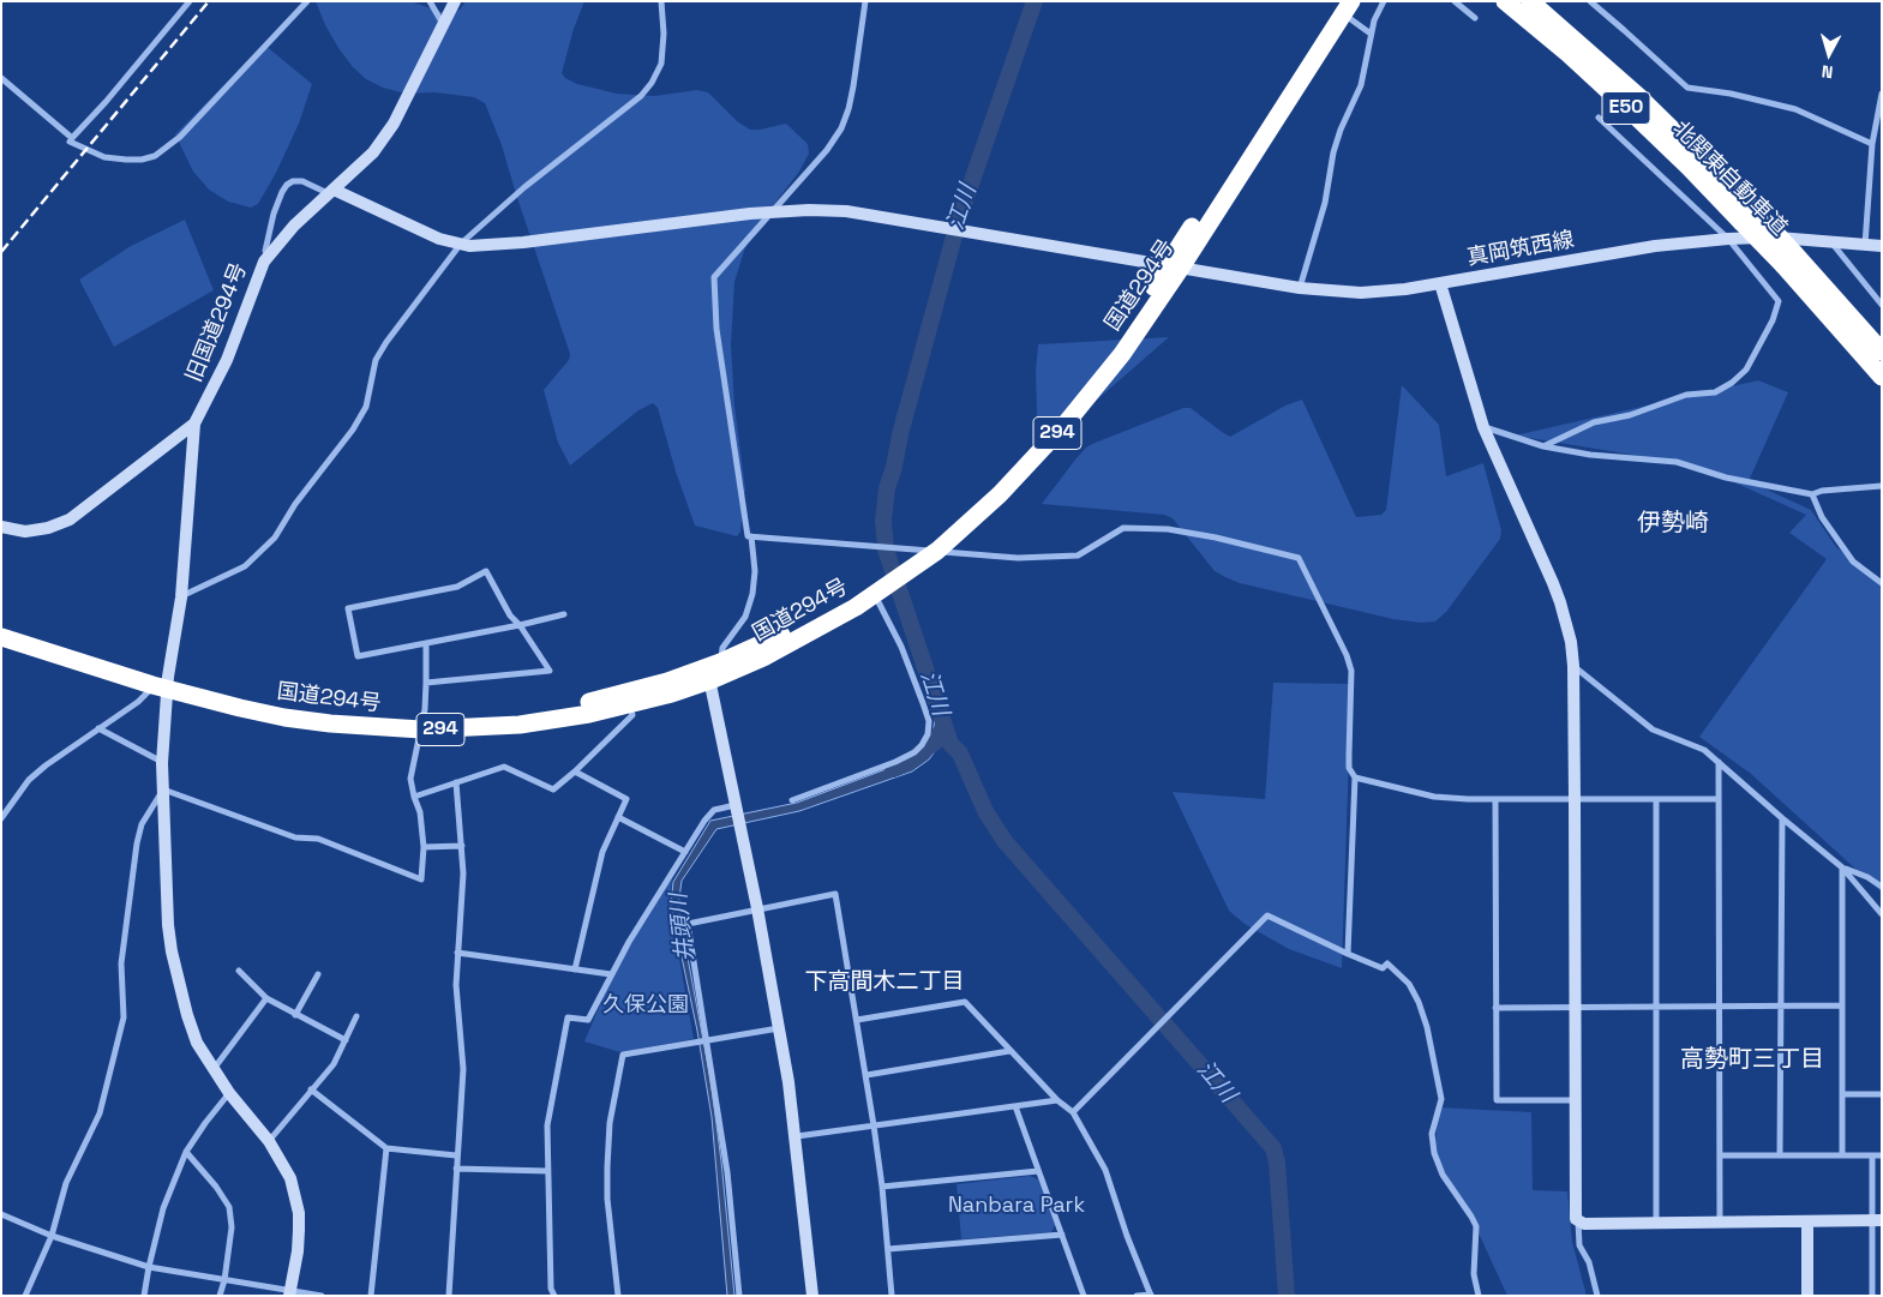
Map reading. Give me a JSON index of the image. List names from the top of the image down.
{
  "streets": {
    "highway": [
      "E50",
      "北関東自動車道",
      "国道294号",
      "294"
    ],
    "street": ["真岡筑西線", "旧国道294号"]
  },
  "crossings": [
    ["真岡筑西線", "国道294号"],
    ["真岡筑西線", "旧国道294号"]
  ],
  "districts": ["伊勢崎", "下高間木二丁目", "高勢町三丁目"],
  "water": ["江川", "井頭川"],
  "parks": ["久保公園", "Nanbara Park"],
  "north": "bottom"
}
